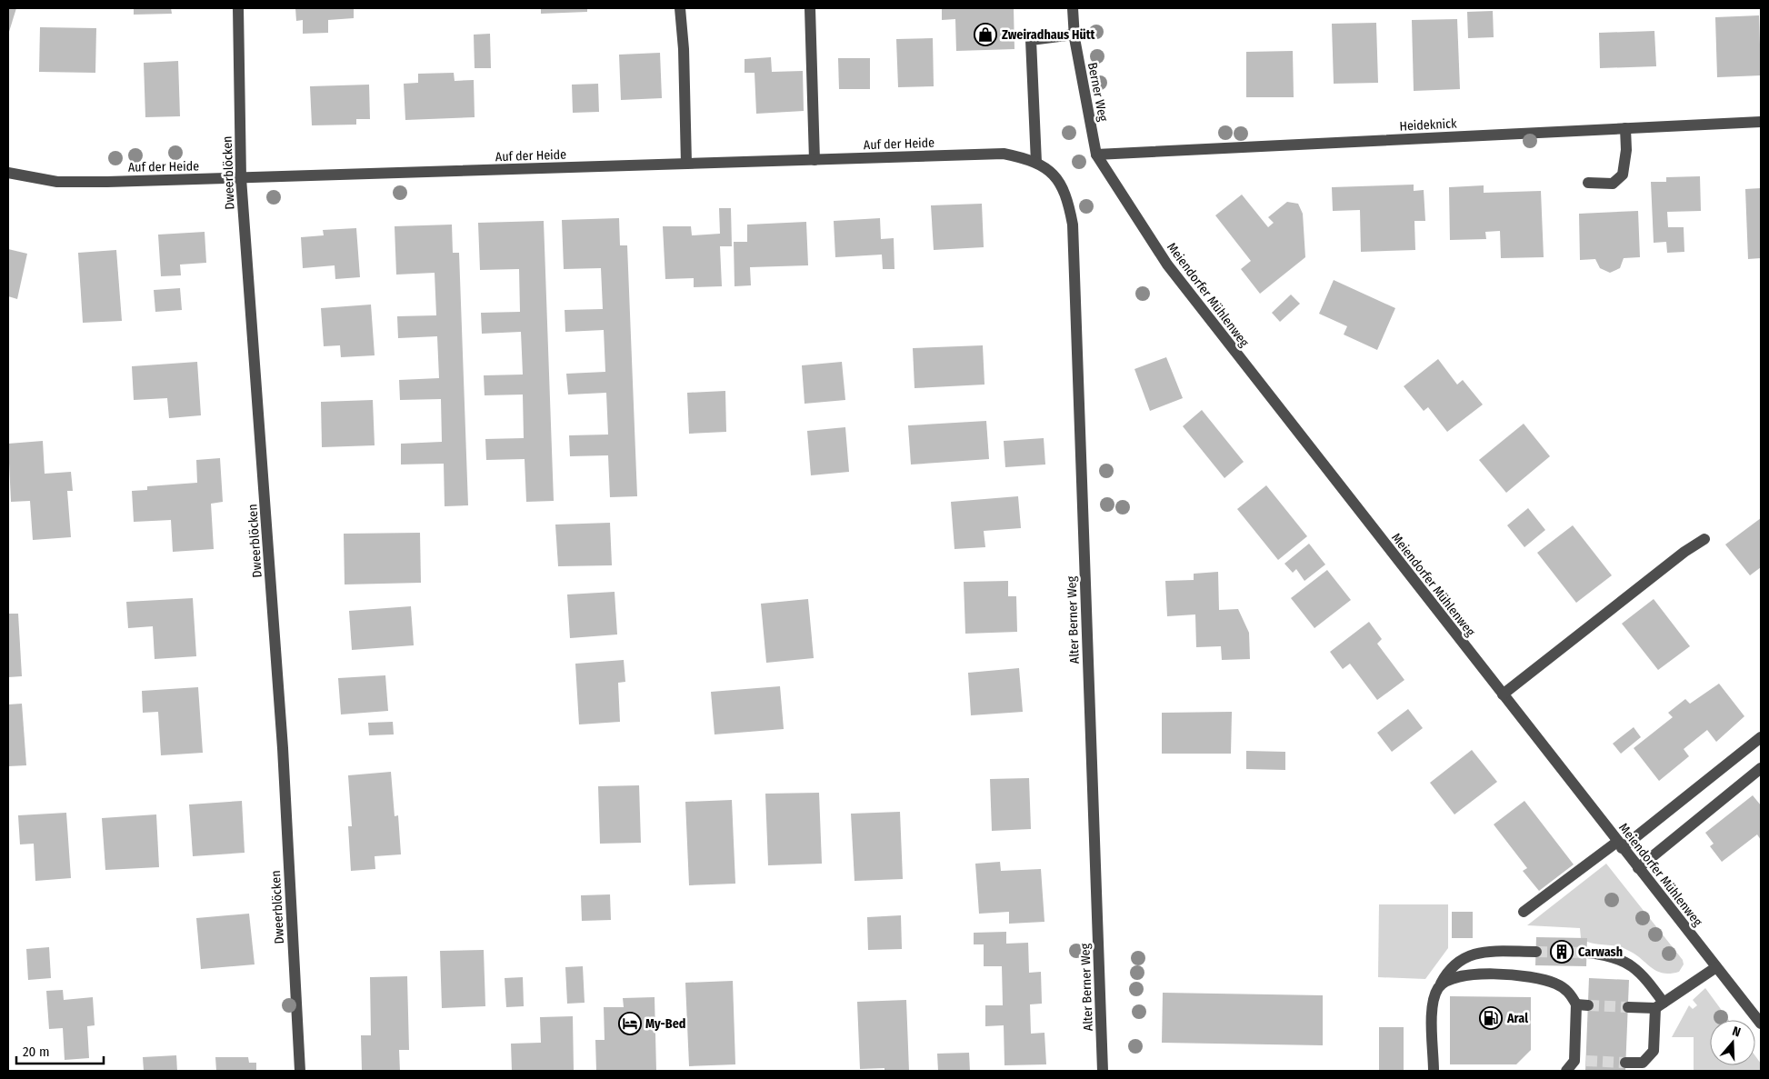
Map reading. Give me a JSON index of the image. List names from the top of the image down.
{
  "streets": {
    "street": [
      "Berner Weg",
      "Heideknick",
      "Auf der Heide",
      "Dweerblöcken",
      "Meiendorfer Mühlenweg",
      "Alter Berner Weg"
    ]
  },
  "crossings": [
    ["Berner Weg", "Heideknick"],
    ["Berner Weg", "Meiendorfer Mühlenweg"],
    ["Heideknick", "Meiendorfer Mühlenweg"],
    ["Auf der Heide", "Dweerblöcken"],
    ["Auf der Heide", "Alter Berner Weg"]
  ],
  "places": {
    "shop": ["Zweiradhaus Hütt"],
    "building": ["Carwash"],
    "fuel station": ["Aral"],
    "hotel": ["My-Bed"]
  },
  "scale_bar": "20 m",
  "north": "top"
}
